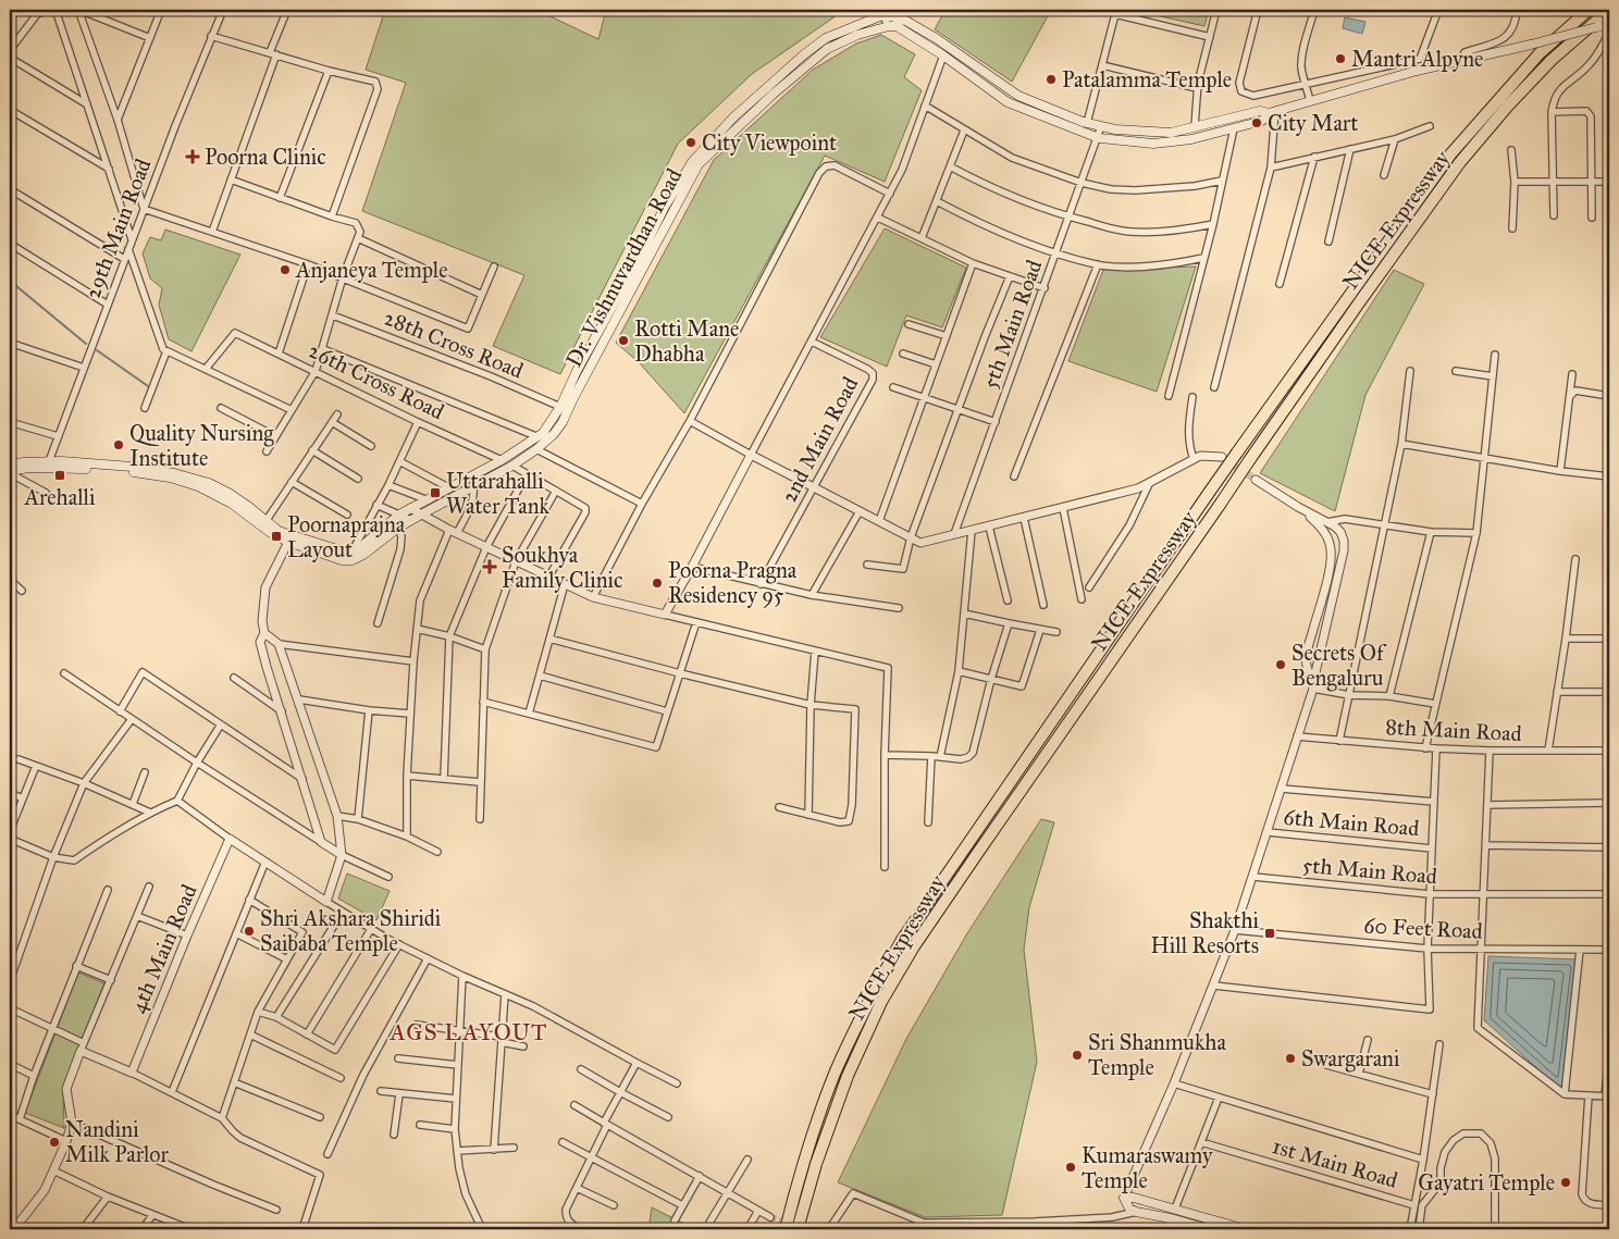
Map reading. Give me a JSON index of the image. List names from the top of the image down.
{
  "streets": {
    "highway": ["NICE Expressway"],
    "main road": ["Dr. Vishnuvardhan Road"],
    "street": [
      "29th Main Road",
      "5th Main Road",
      "28th Cross Road",
      "26th Cross Road",
      "2nd Main Road",
      "8th Main Road",
      "6th Main Road",
      "60 Feet Road",
      "4th Main Road",
      "1st Main Road"
    ]
  },
  "crossings": [
    ["29th Main Road", "Dr. Vishnuvardhan Road"],
    ["Dr. Vishnuvardhan Road", "28th Cross Road"],
    ["Dr. Vishnuvardhan Road", "26th Cross Road"]
  ],
  "districts": ["AGS LAYOUT"],
  "places": {
    "other": [
      "Mantri Alpyne",
      "Patalamma Temple",
      "City Mart",
      "City Viewpoint",
      "Anjaneya Temple",
      "Rotti Mane Dhabha",
      "Quality Nursing Institute",
      "Poorna Pragna Residency 95",
      "Secrets Of Bengaluru",
      "Shri Akshara Shiridi Saibaba Temple",
      "Sri Shanmukha Temple",
      "Swargarani",
      "Nandini Milk Parlor",
      "Kumaraswamy Temple",
      "Gayatri Temple"
    ],
    "health": ["Poorna Clinic", "Soukhya Family Clinic"],
    "transit": [
      "Arehalli",
      "Uttarahalli Water Tank",
      "Poornaprajna Layout",
      "Shakthi Hill Resorts"
    ]
  }
}
